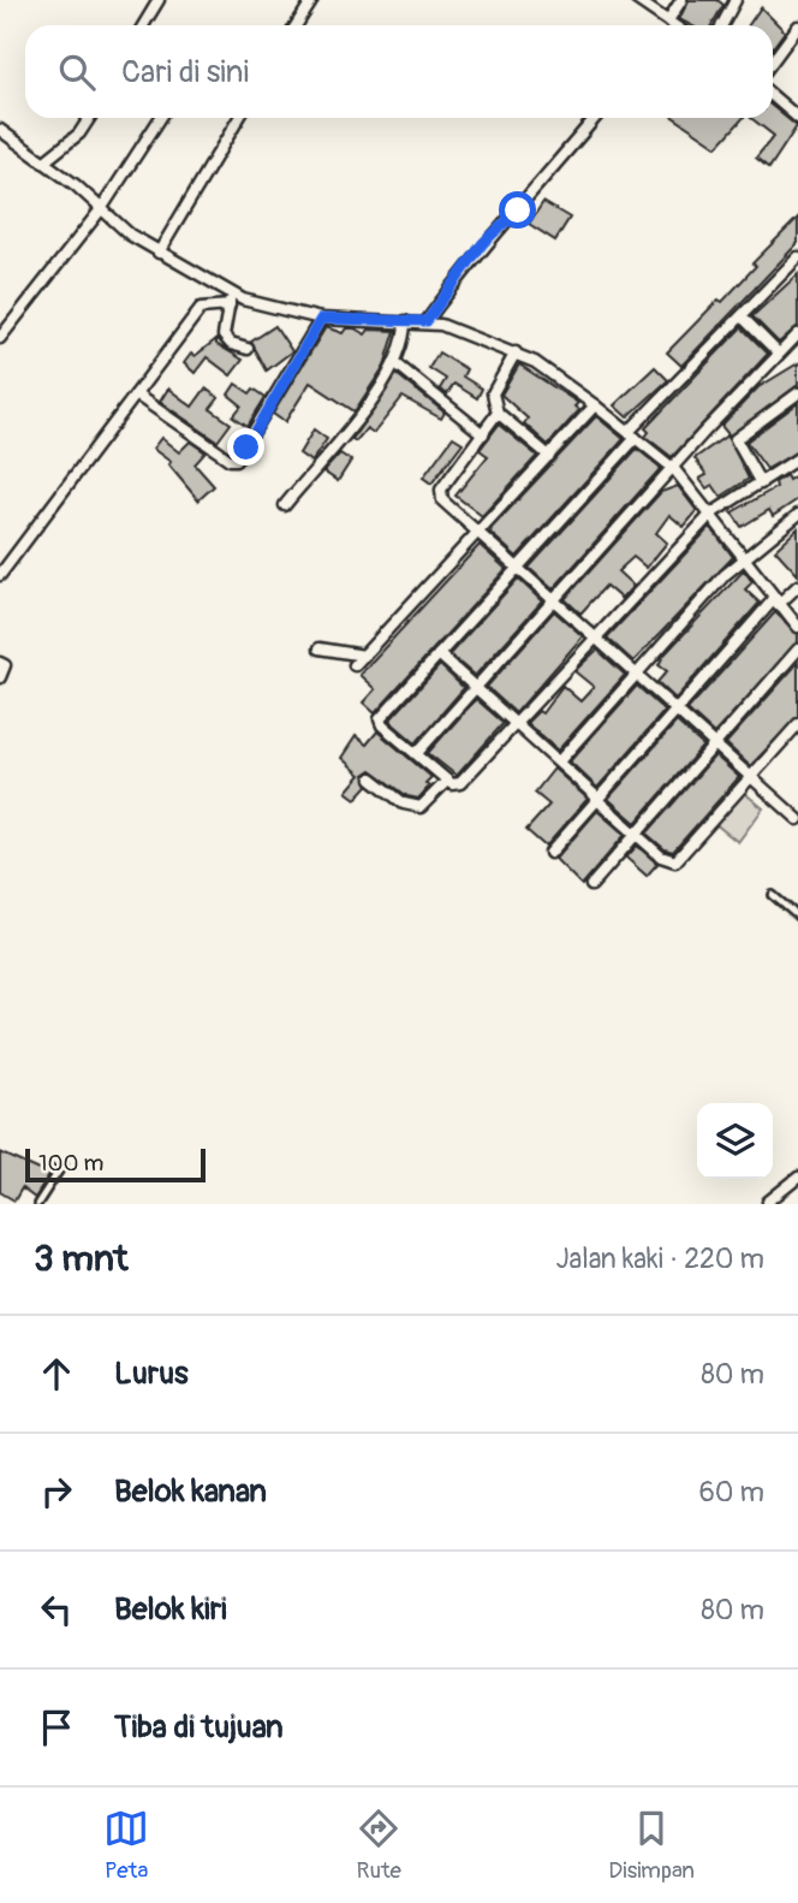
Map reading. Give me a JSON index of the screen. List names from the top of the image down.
{
  "scale_bar": "100 m",
  "page": {
    "search": "Cari di sini",
    "scale": "100 m",
    "heading": ["3 mnt", "Jalan kaki · 220 m"],
    "list": [
      ["Lurus", "80 m"],
      ["Belok kanan", "60 m"],
      ["Belok kiri", "80 m"],
      "Tiba di tujuan"
    ],
    "nav": ["Peta", "Rute", "Disimpan"]
  }
}
